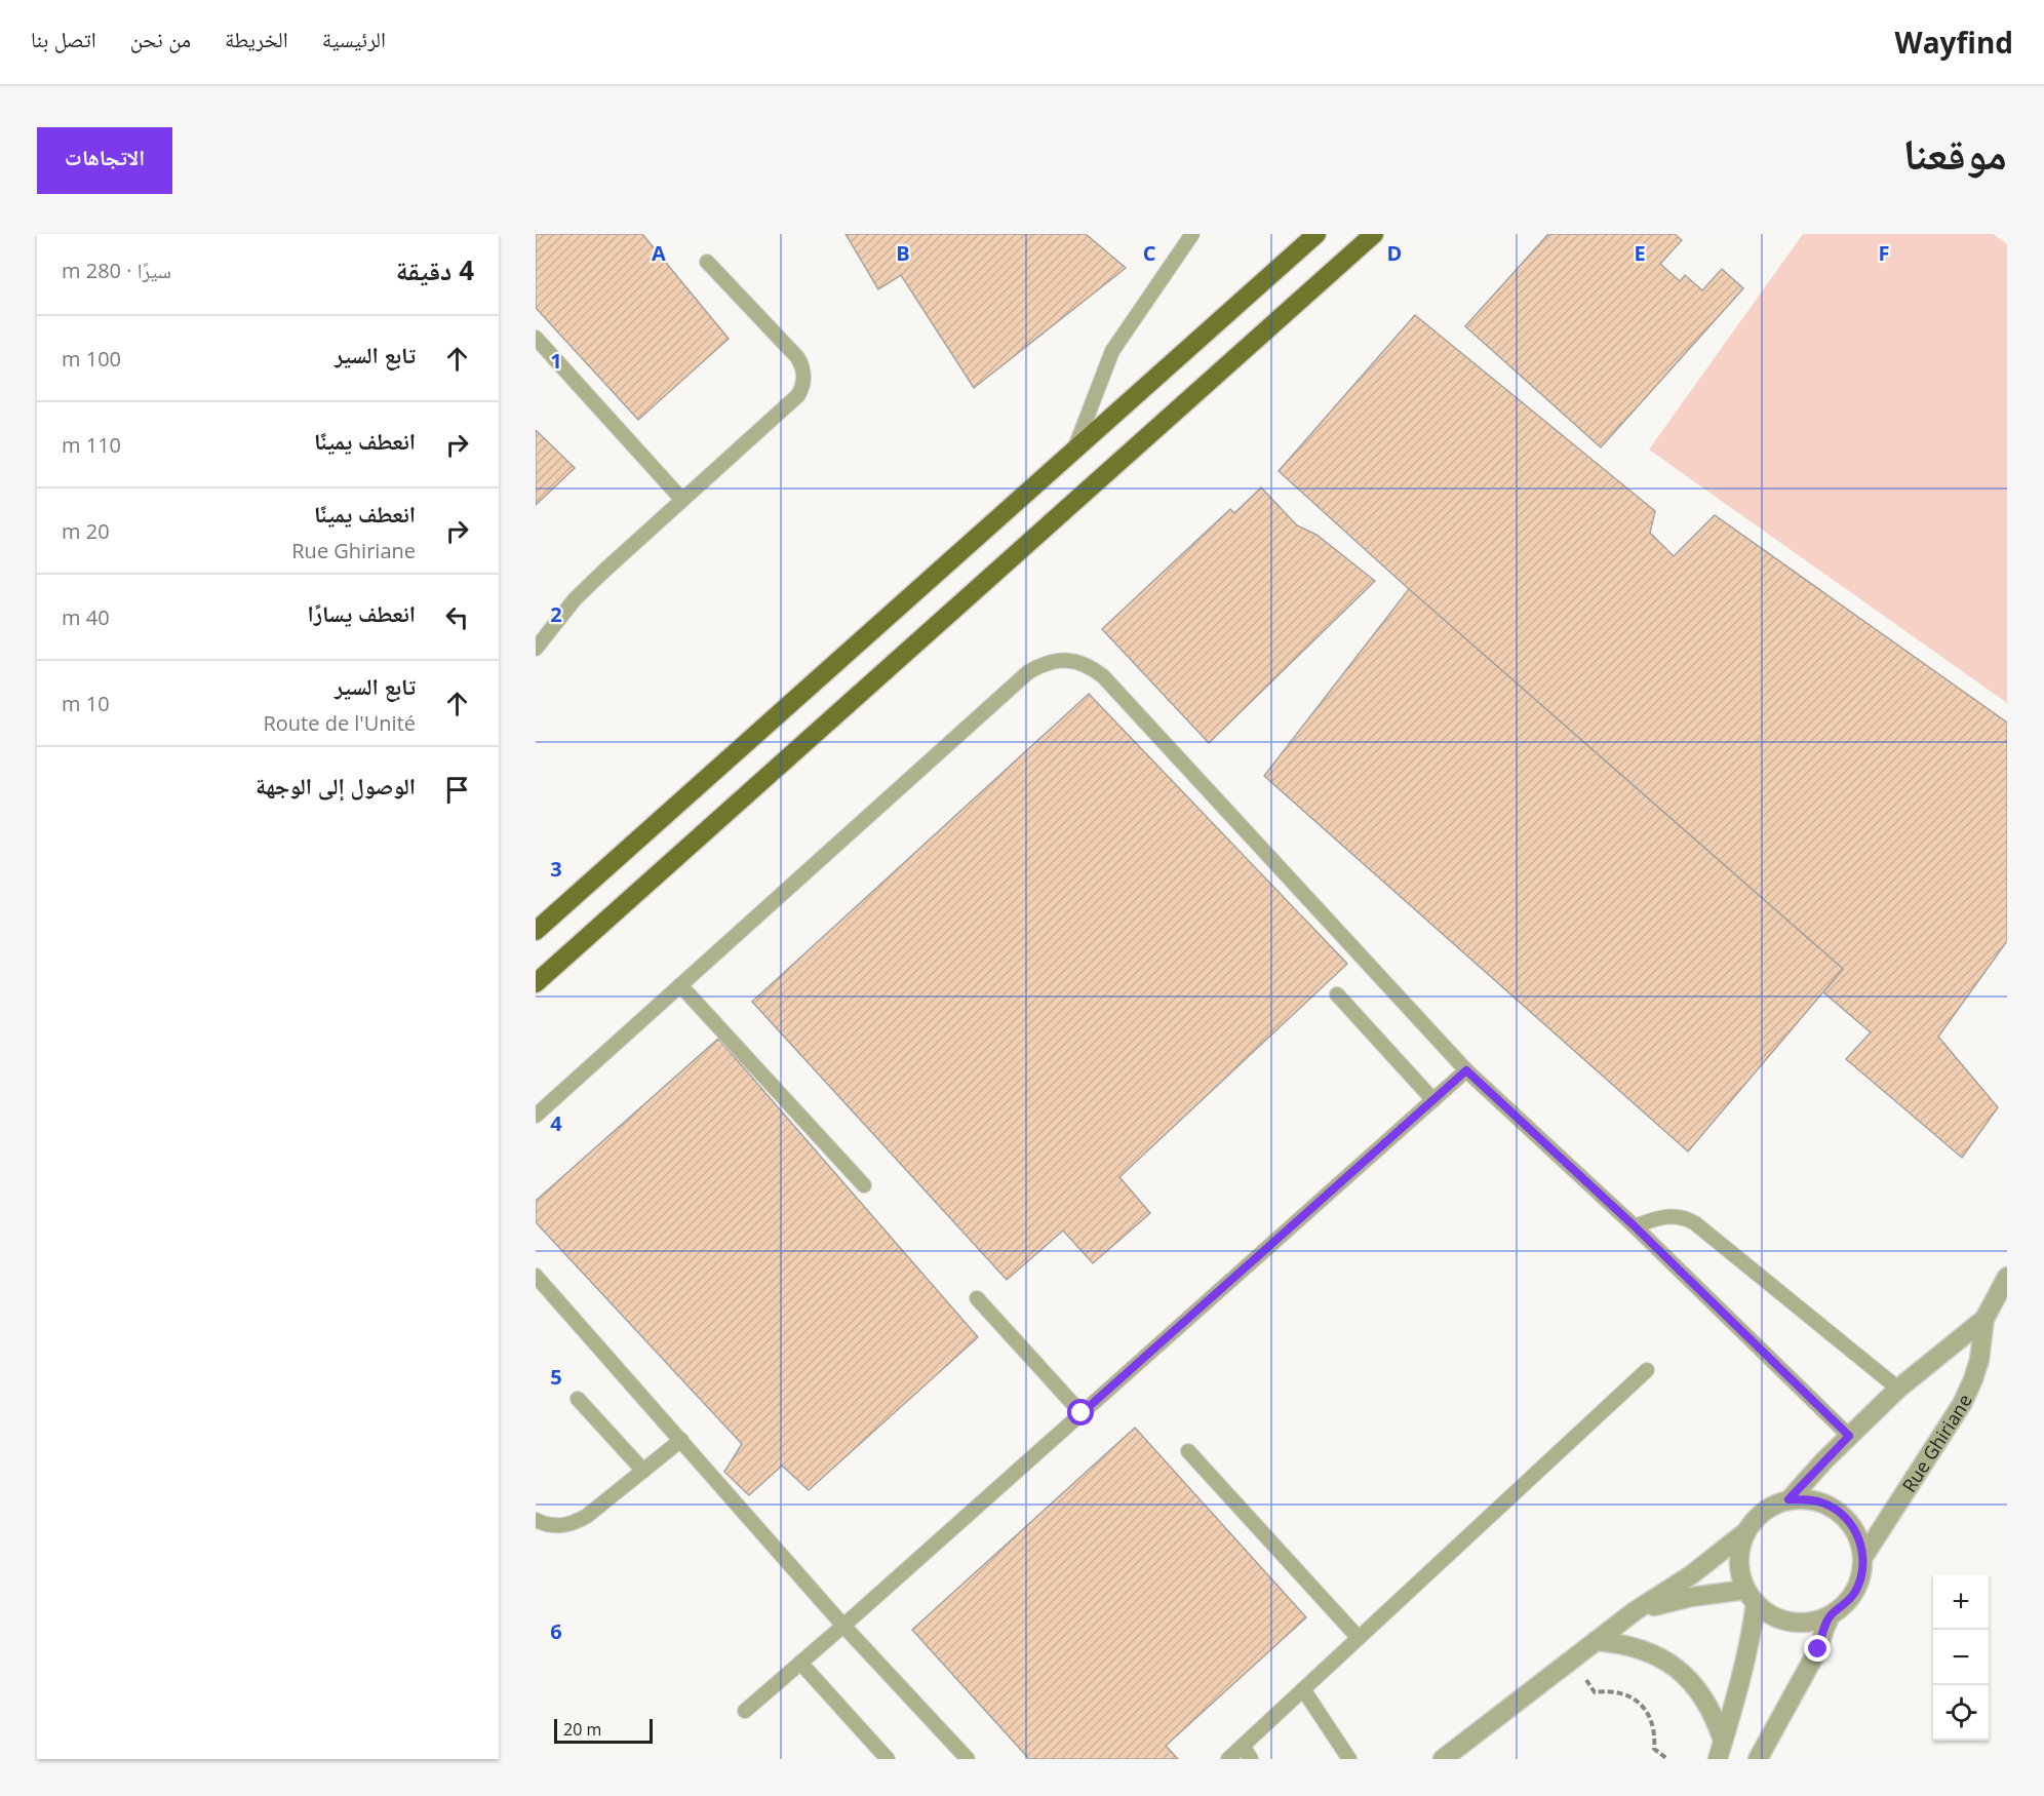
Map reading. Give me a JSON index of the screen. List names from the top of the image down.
{
  "streets": {
    "street": ["Rue Ghiriane"]
  },
  "scale_bar": "20 m",
  "page": {
    "header": "Wayfind",
    "nav": [
      "الرئيسية",
      "الخريطة",
      "من نحن",
      "اتصل بنا"
    ],
    "title": "موقعنا",
    "buttons": "الاتجاهات",
    "heading": ["4 دقيقة", "سيرًا · 280 m"],
    "list": [
      ["تابع السير", "100 m"],
      ["انعطف يمينًا", "110 m"],
      ["انعطف يمينًا", "Rue Ghiriane", "20 m"],
      ["انعطف يسارًا", "40 m"],
      ["تابع السير", "Route de l'Unité", "10 m"],
      "الوصول إلى الوجهة"
    ],
    "map_buttons": ["+", "−"],
    "scale": "20 m"
  },
  "grid": {
    "columns": [
      "A",
      "B",
      "C",
      "D",
      "E",
      "F"
    ],
    "rows": [
      "1",
      "2",
      "3",
      "4",
      "5",
      "6"
    ]
  }
}
